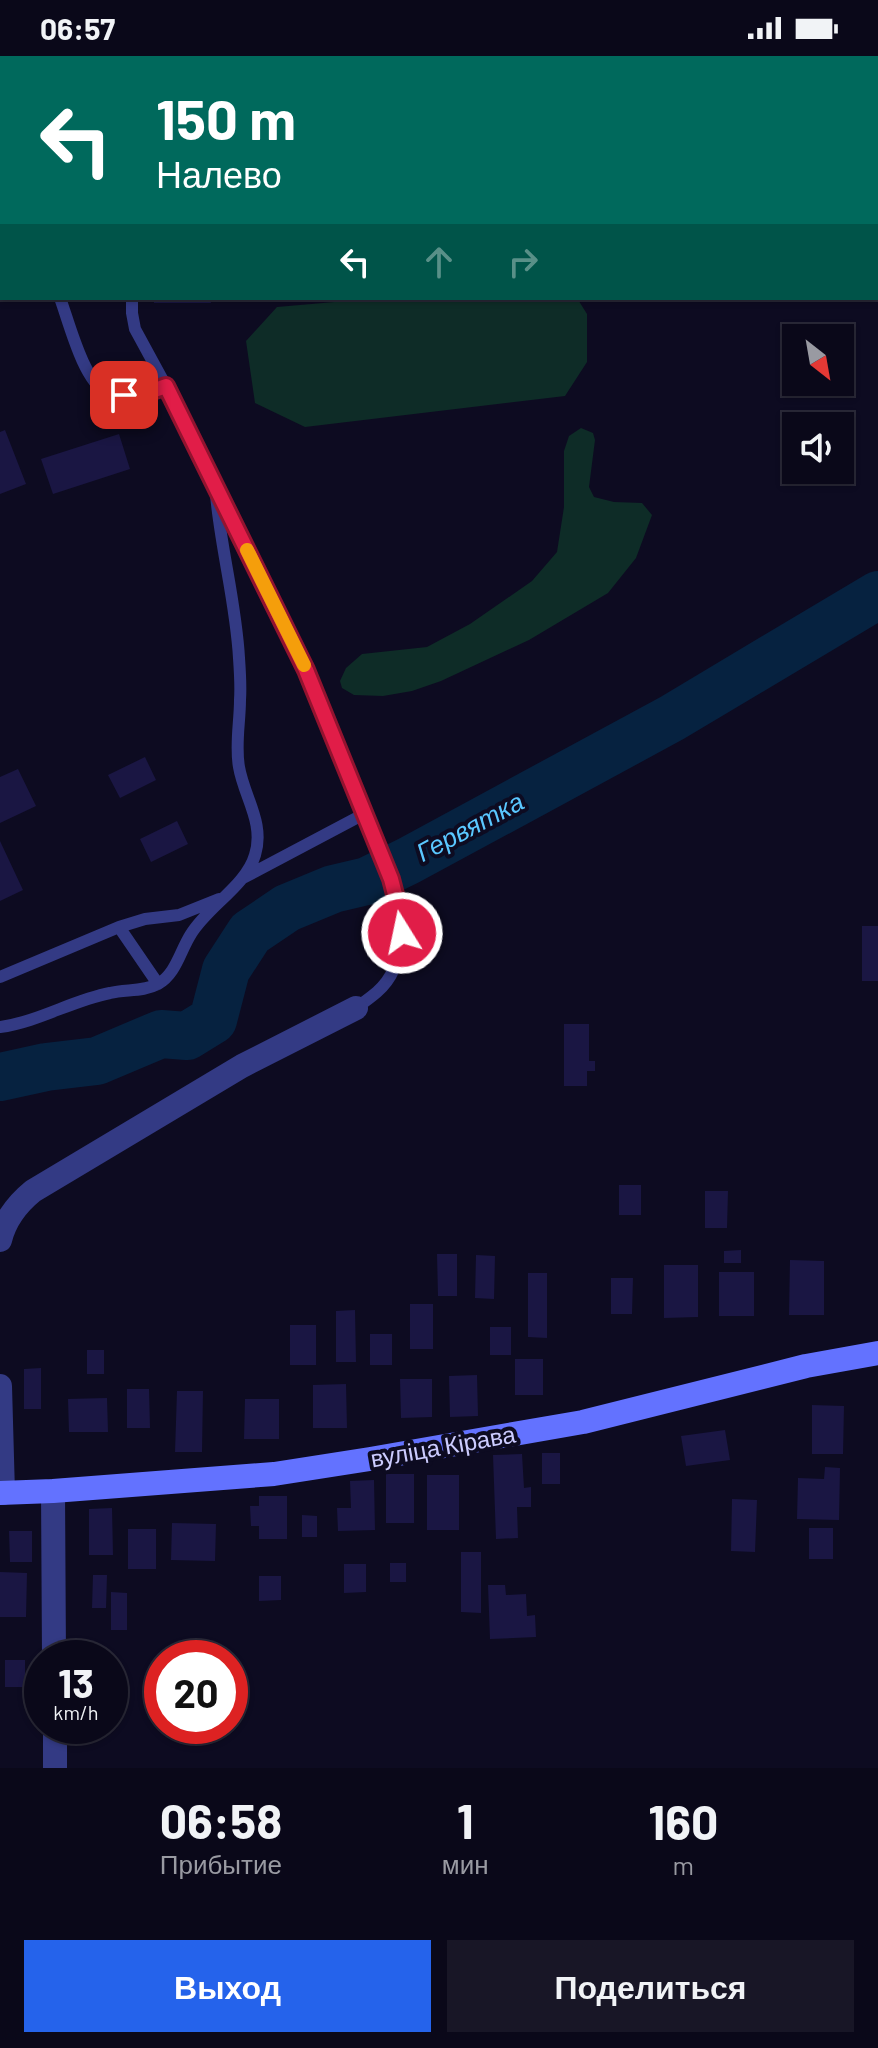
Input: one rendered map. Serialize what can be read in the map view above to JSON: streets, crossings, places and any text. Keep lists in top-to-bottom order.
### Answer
{
  "streets": {
    "street": ["вуліца Кірава"]
  },
  "water": ["Гервятка"],
  "north": "bottom right",
  "page": {
    "status": "06:57",
    "turn": ["150 m", "Налево"],
    "speed": "13 km/h",
    "limit": "20",
    "eta": [
      "06:58",
      "Прибытие",
      "1",
      "мин",
      "160",
      "m"
    ],
    "buttons": ["Выход", "Поделиться"]
  }
}
